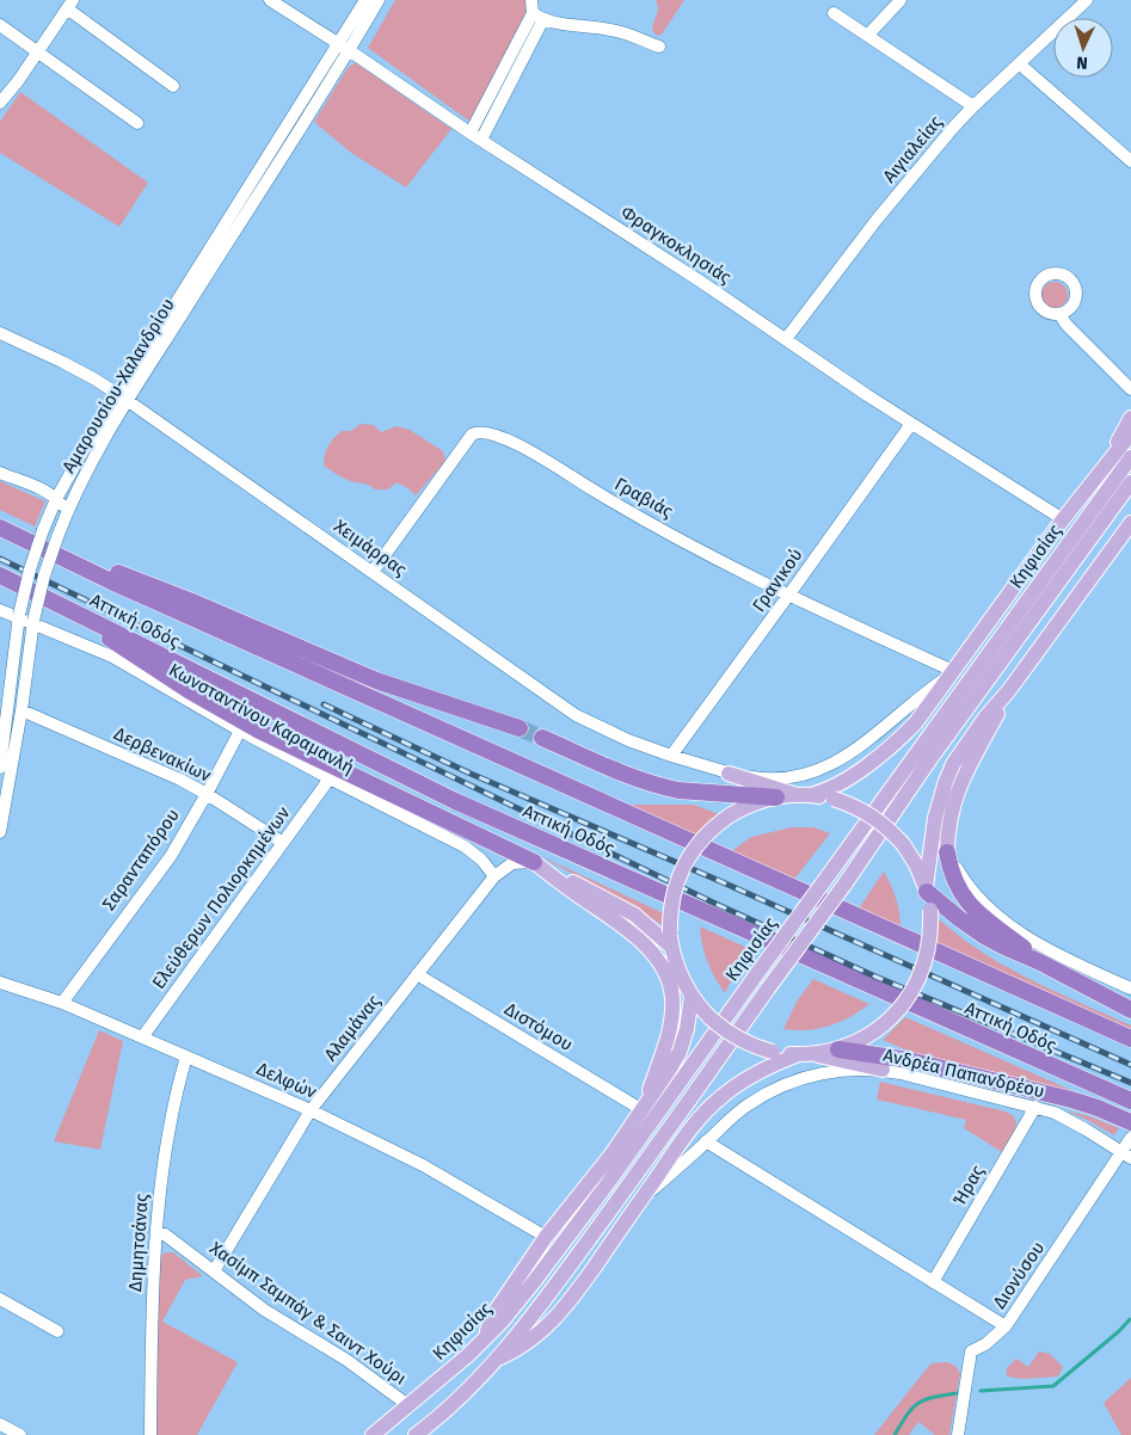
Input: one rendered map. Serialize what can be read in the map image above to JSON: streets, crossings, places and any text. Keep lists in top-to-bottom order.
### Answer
{
  "streets": {
    "highway": ["Αττική Οδός"],
    "main road": ["Κηφισίας"],
    "street": [
      "Αιγιαλείας",
      "Φραγκοκλησιάς",
      "Αμαρουσίου-Χαλανδρίου",
      "Γραβιάς",
      "Χειμάρρας",
      "Γρανικού",
      "Κωνσταντίνου Καραμανλή",
      "Δερβενακίων",
      "Σαρανταπόρου",
      "Ελεύθερων Πολιορκημένων",
      "Διστόμου",
      "Αλαμάνας",
      "Ανδρέα Παπανδρέου",
      "Δελφών",
      "Ήρας",
      "Δημητσάνας",
      "Διονύσου",
      "Χασίμπ Σαμπάγ & Σαιντ Χούρι"
    ]
  },
  "crossings": [
    ["Αιγιαλείας", "Φραγκοκλησιάς"],
    ["Φραγκοκλησιάς", "Αμαρουσίου-Χαλανδρίου"],
    ["Φραγκοκλησιάς", "Κηφισίας"],
    ["Φραγκοκλησιάς", "Γρανικού"],
    ["Αμαρουσίου-Χαλανδρίου", "Χειμάρρας"],
    ["Αμαρουσίου-Χαλανδρίου", "Κωνσταντίνου Καραμανλή"],
    ["Αμαρουσίου-Χαλανδρίου", "Δερβενακίων"],
    ["Γραβιάς", "Χειμάρρας"],
    ["Γραβιάς", "Κηφισίας"],
    ["Γραβιάς", "Γρανικού"],
    ["Χειμάρρας", "Κηφισίας"],
    ["Χειμάρρας", "Γρανικού"],
    ["Κηφισίας", "Χασίμπ Σαμπάγ & Σαιντ Χούρι"],
    ["Κωνσταντίνου Καραμανλή", "Σαρανταπόρου"],
    ["Κωνσταντίνου Καραμανλή", "Ελεύθερων Πολιορκημένων"],
    ["Κωνσταντίνου Καραμανλή", "Αλαμάνας"],
    ["Δερβενακίων", "Σαρανταπόρου"],
    ["Δερβενακίων", "Ελεύθερων Πολιορκημένων"],
    ["Σαρανταπόρου", "Δελφών"],
    ["Ελεύθερων Πολιορκημένων", "Δελφών"],
    ["Διστόμου", "Αλαμάνας"],
    ["Αλαμάνας", "Δελφών"],
    ["Αλαμάνας", "Χασίμπ Σαμπάγ & Σαιντ Χούρι"],
    ["Ανδρέα Παπανδρέου", "Ήρας"],
    ["Ανδρέα Παπανδρέου", "Διονύσου"],
    ["Δελφών", "Δημητσάνας"],
    ["Δημητσάνας", "Χασίμπ Σαμπάγ & Σαιντ Χούρι"]
  ],
  "north": "bottom"
}
